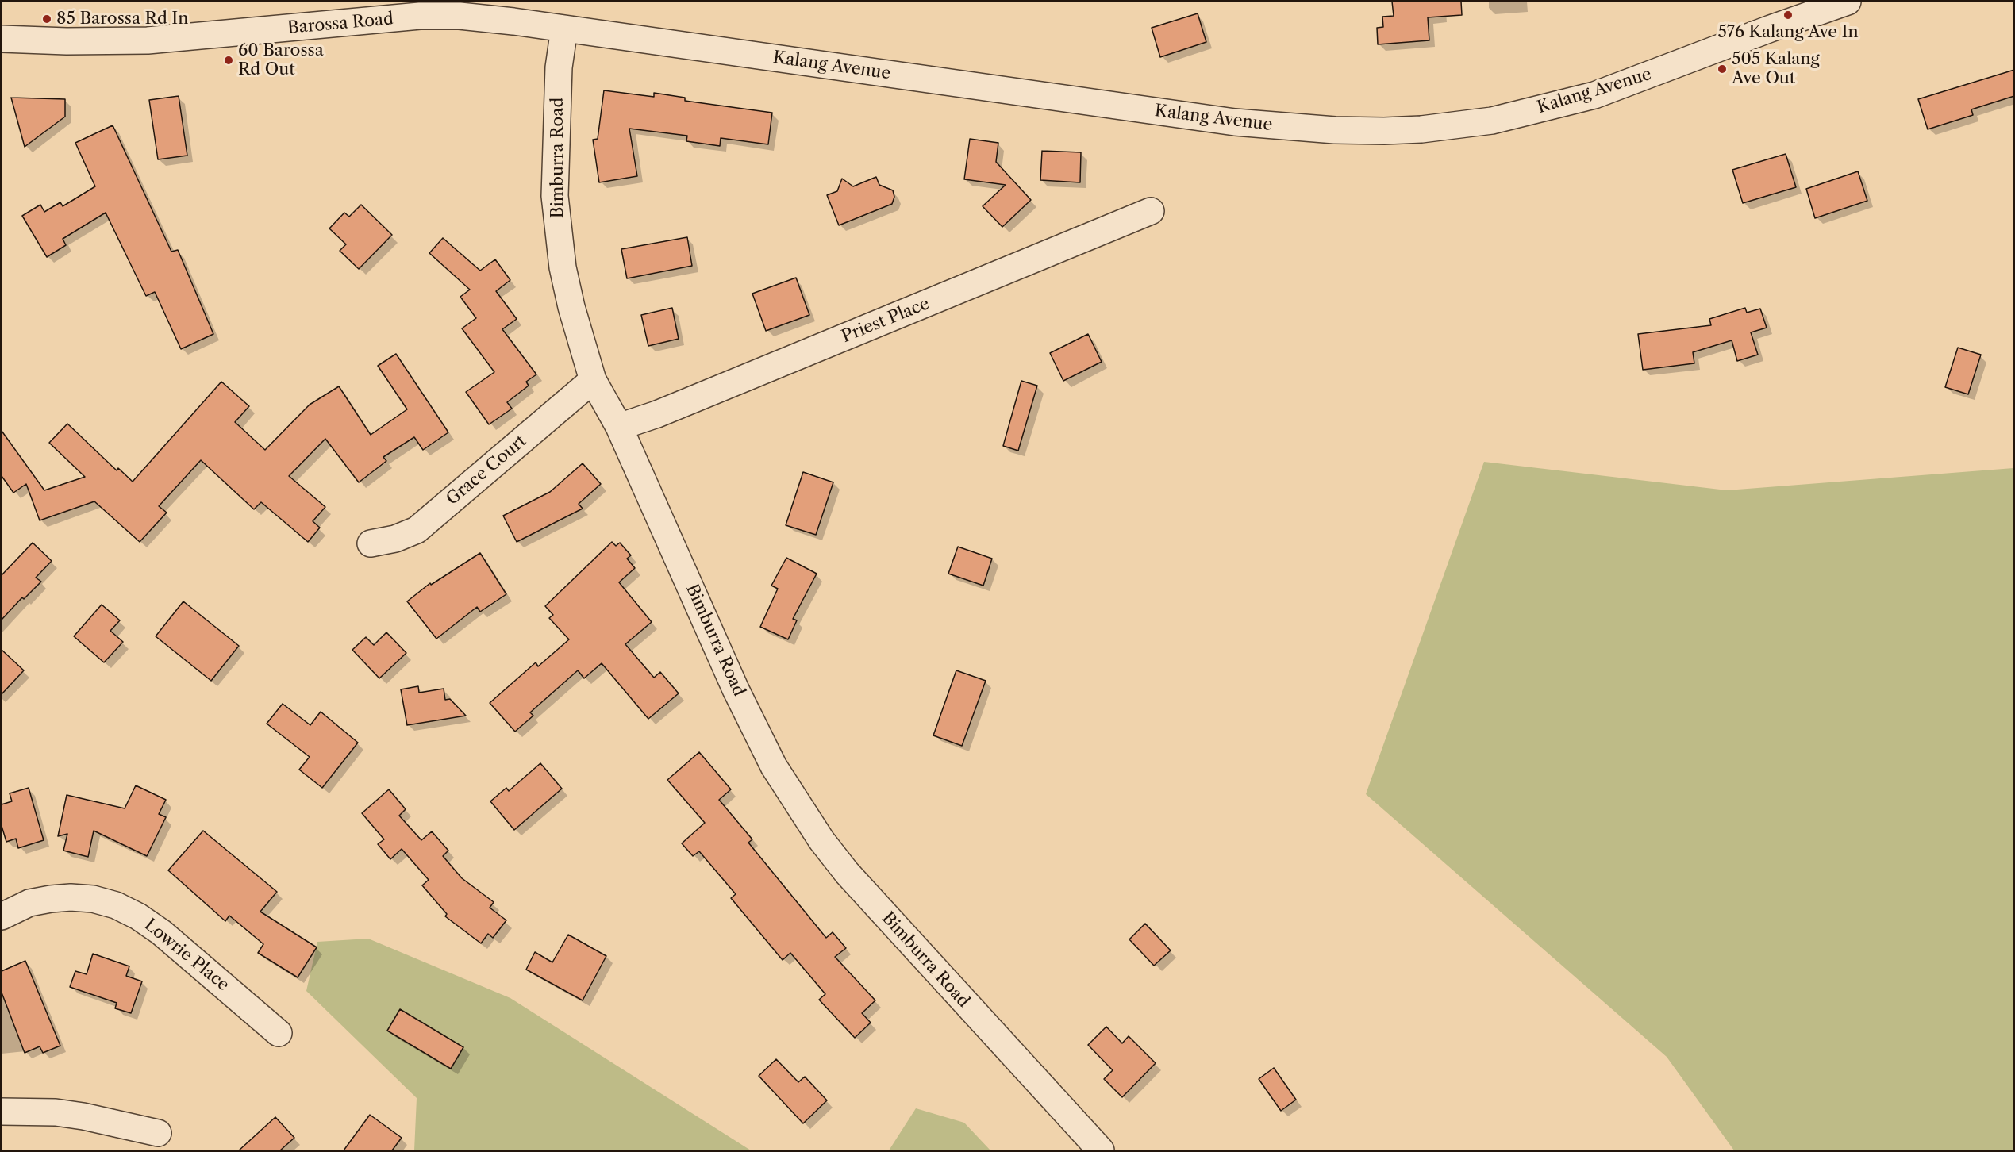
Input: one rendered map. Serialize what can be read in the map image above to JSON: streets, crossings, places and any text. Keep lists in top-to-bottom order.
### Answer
{
  "streets": {
    "street": [
      "Barossa Road",
      "Kalang Avenue",
      "Bimburra Road",
      "Priest Place",
      "Grace Court",
      "Lowrie Place"
    ]
  },
  "crossings": [
    ["Barossa Road", "Kalang Avenue"],
    ["Barossa Road", "Bimburra Road"],
    ["Kalang Avenue", "Bimburra Road"],
    ["Bimburra Road", "Priest Place"],
    ["Bimburra Road", "Grace Court"]
  ],
  "places": [
    "576 Kalang Ave In",
    "85 Barossa Rd In",
    "60 Barossa Rd Out",
    "505 Kalang Ave Out"
  ]
}
